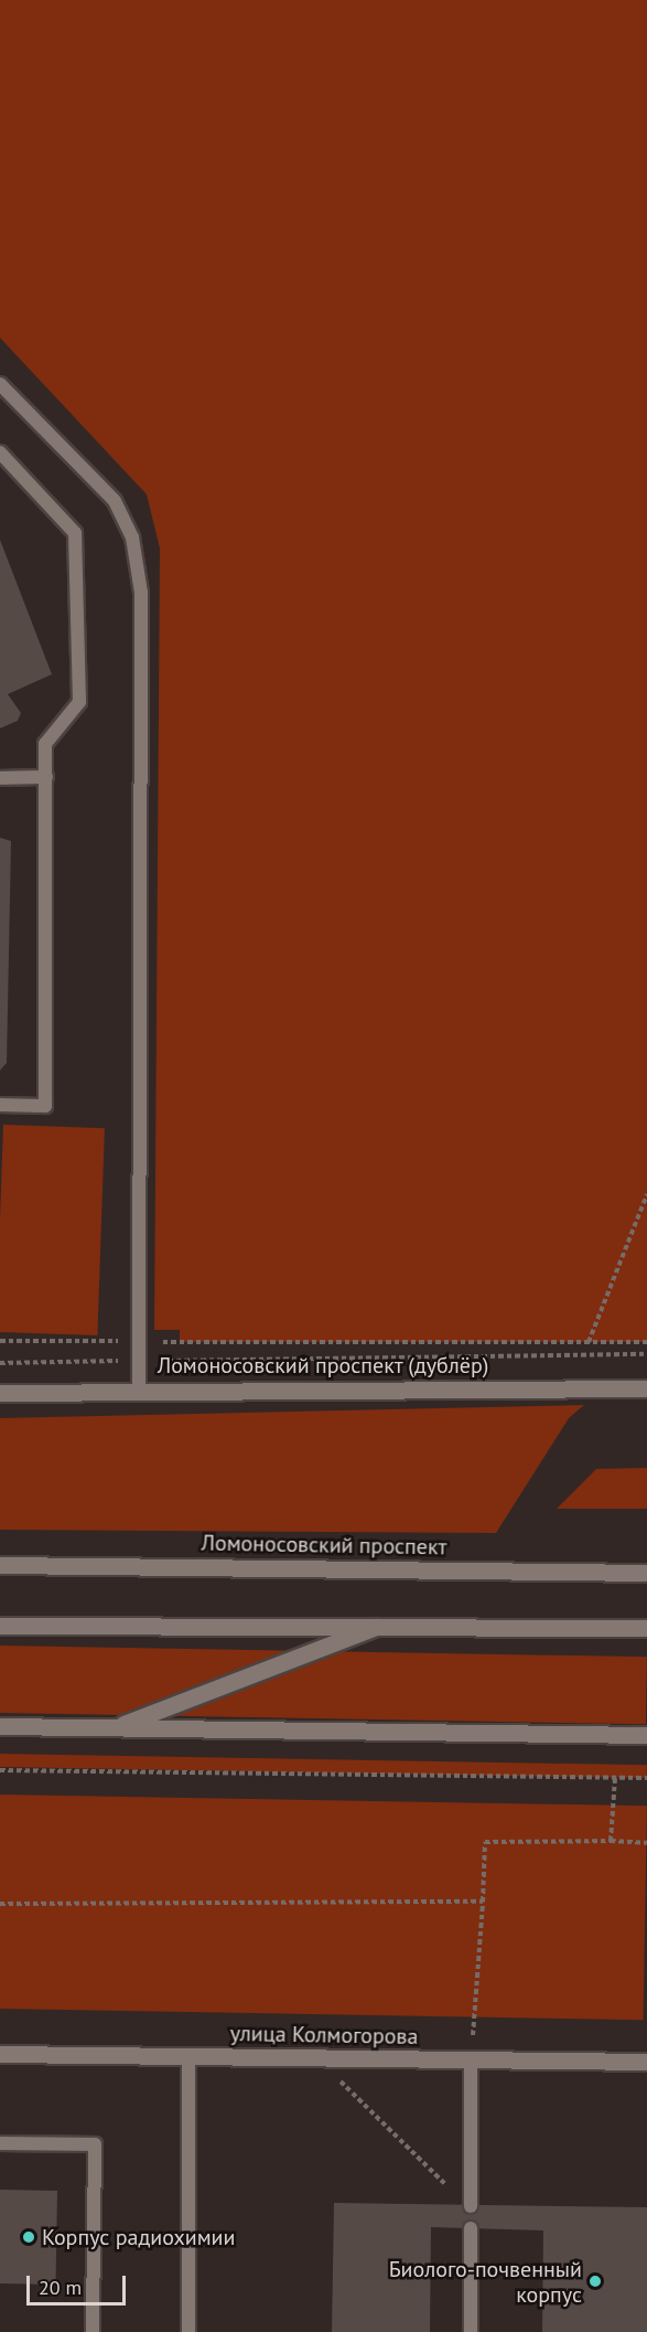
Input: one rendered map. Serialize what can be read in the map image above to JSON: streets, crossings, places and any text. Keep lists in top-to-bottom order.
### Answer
{
  "streets": {
    "street": ["Ломоносовский проспект (дублёр)", "Ломоносовский проспект", "улица Колмогорова"]
  },
  "places": ["Корпус радиохимии", "Биолого-почвенный корпус"],
  "scale_bar": "20 m"
}
